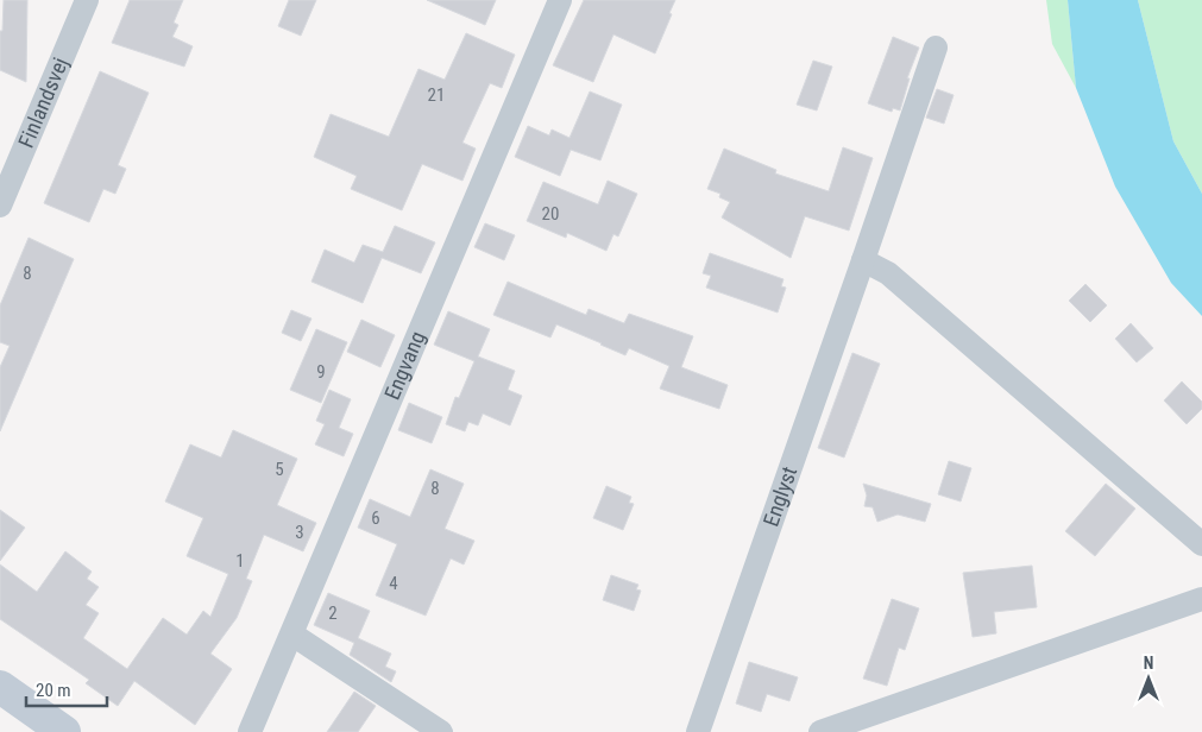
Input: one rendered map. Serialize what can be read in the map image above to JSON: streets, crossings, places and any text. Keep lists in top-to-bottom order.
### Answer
{
  "streets": {
    "street": ["Finlandsvej", "Engvang", "Englyst"]
  },
  "house_numbers": [
    "21",
    "20",
    "8",
    "9",
    "5",
    "8",
    "6",
    "3",
    "1",
    "4",
    "2"
  ],
  "scale_bar": "20 m",
  "north": "top"
}
